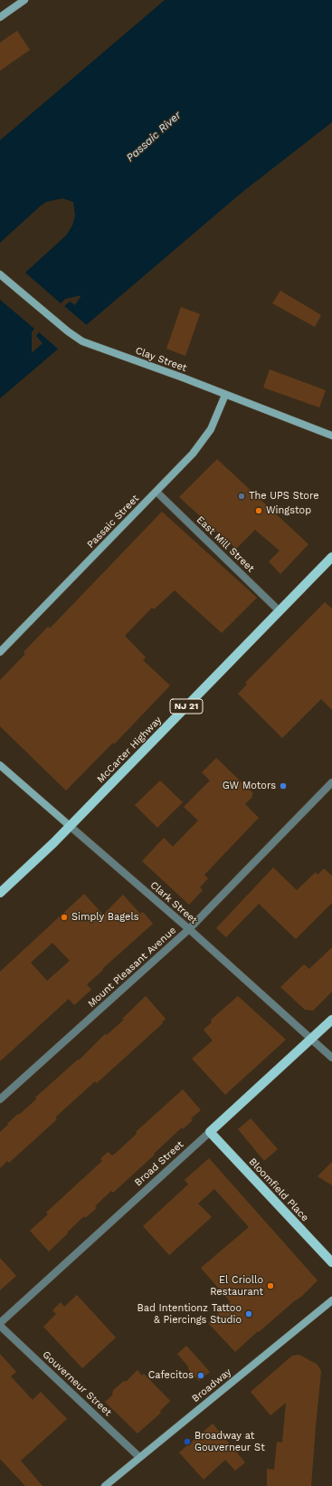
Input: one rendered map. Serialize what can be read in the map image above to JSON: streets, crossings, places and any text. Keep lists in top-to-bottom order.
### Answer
{
  "streets": {
    "main road": [
      "Clay Street",
      "Passaic Street",
      "NJ 21",
      "McCarter Highway",
      "Clark Street",
      "Broad Street",
      "Bloomfield Place",
      "Broadway"
    ],
    "street": ["East Mill Street", "Mount Pleasant Avenue", "Gouverneur Street"]
  },
  "crossings": [
    ["Clay Street", "Passaic Street"],
    ["Passaic Street", "East Mill Street"],
    ["East Mill Street", "McCarter Highway"],
    ["McCarter Highway", "Clark Street"],
    ["Clark Street", "Mount Pleasant Avenue"],
    ["Clark Street", "Broad Street"],
    ["Broad Street", "Bloomfield Place"],
    ["Broad Street", "Gouverneur Street"],
    ["Gouverneur Street", "Broadway"]
  ],
  "water": ["Passaic River"],
  "places": [
    "The UPS Store",
    "Wingstop",
    "GW Motors",
    "Simply Bagels",
    "El Criollo Restaurant",
    "Bad Intentionz Tattoo & Piercings Studio",
    "Cafecitos",
    "Broadway at Gouverneur St"
  ]
}
